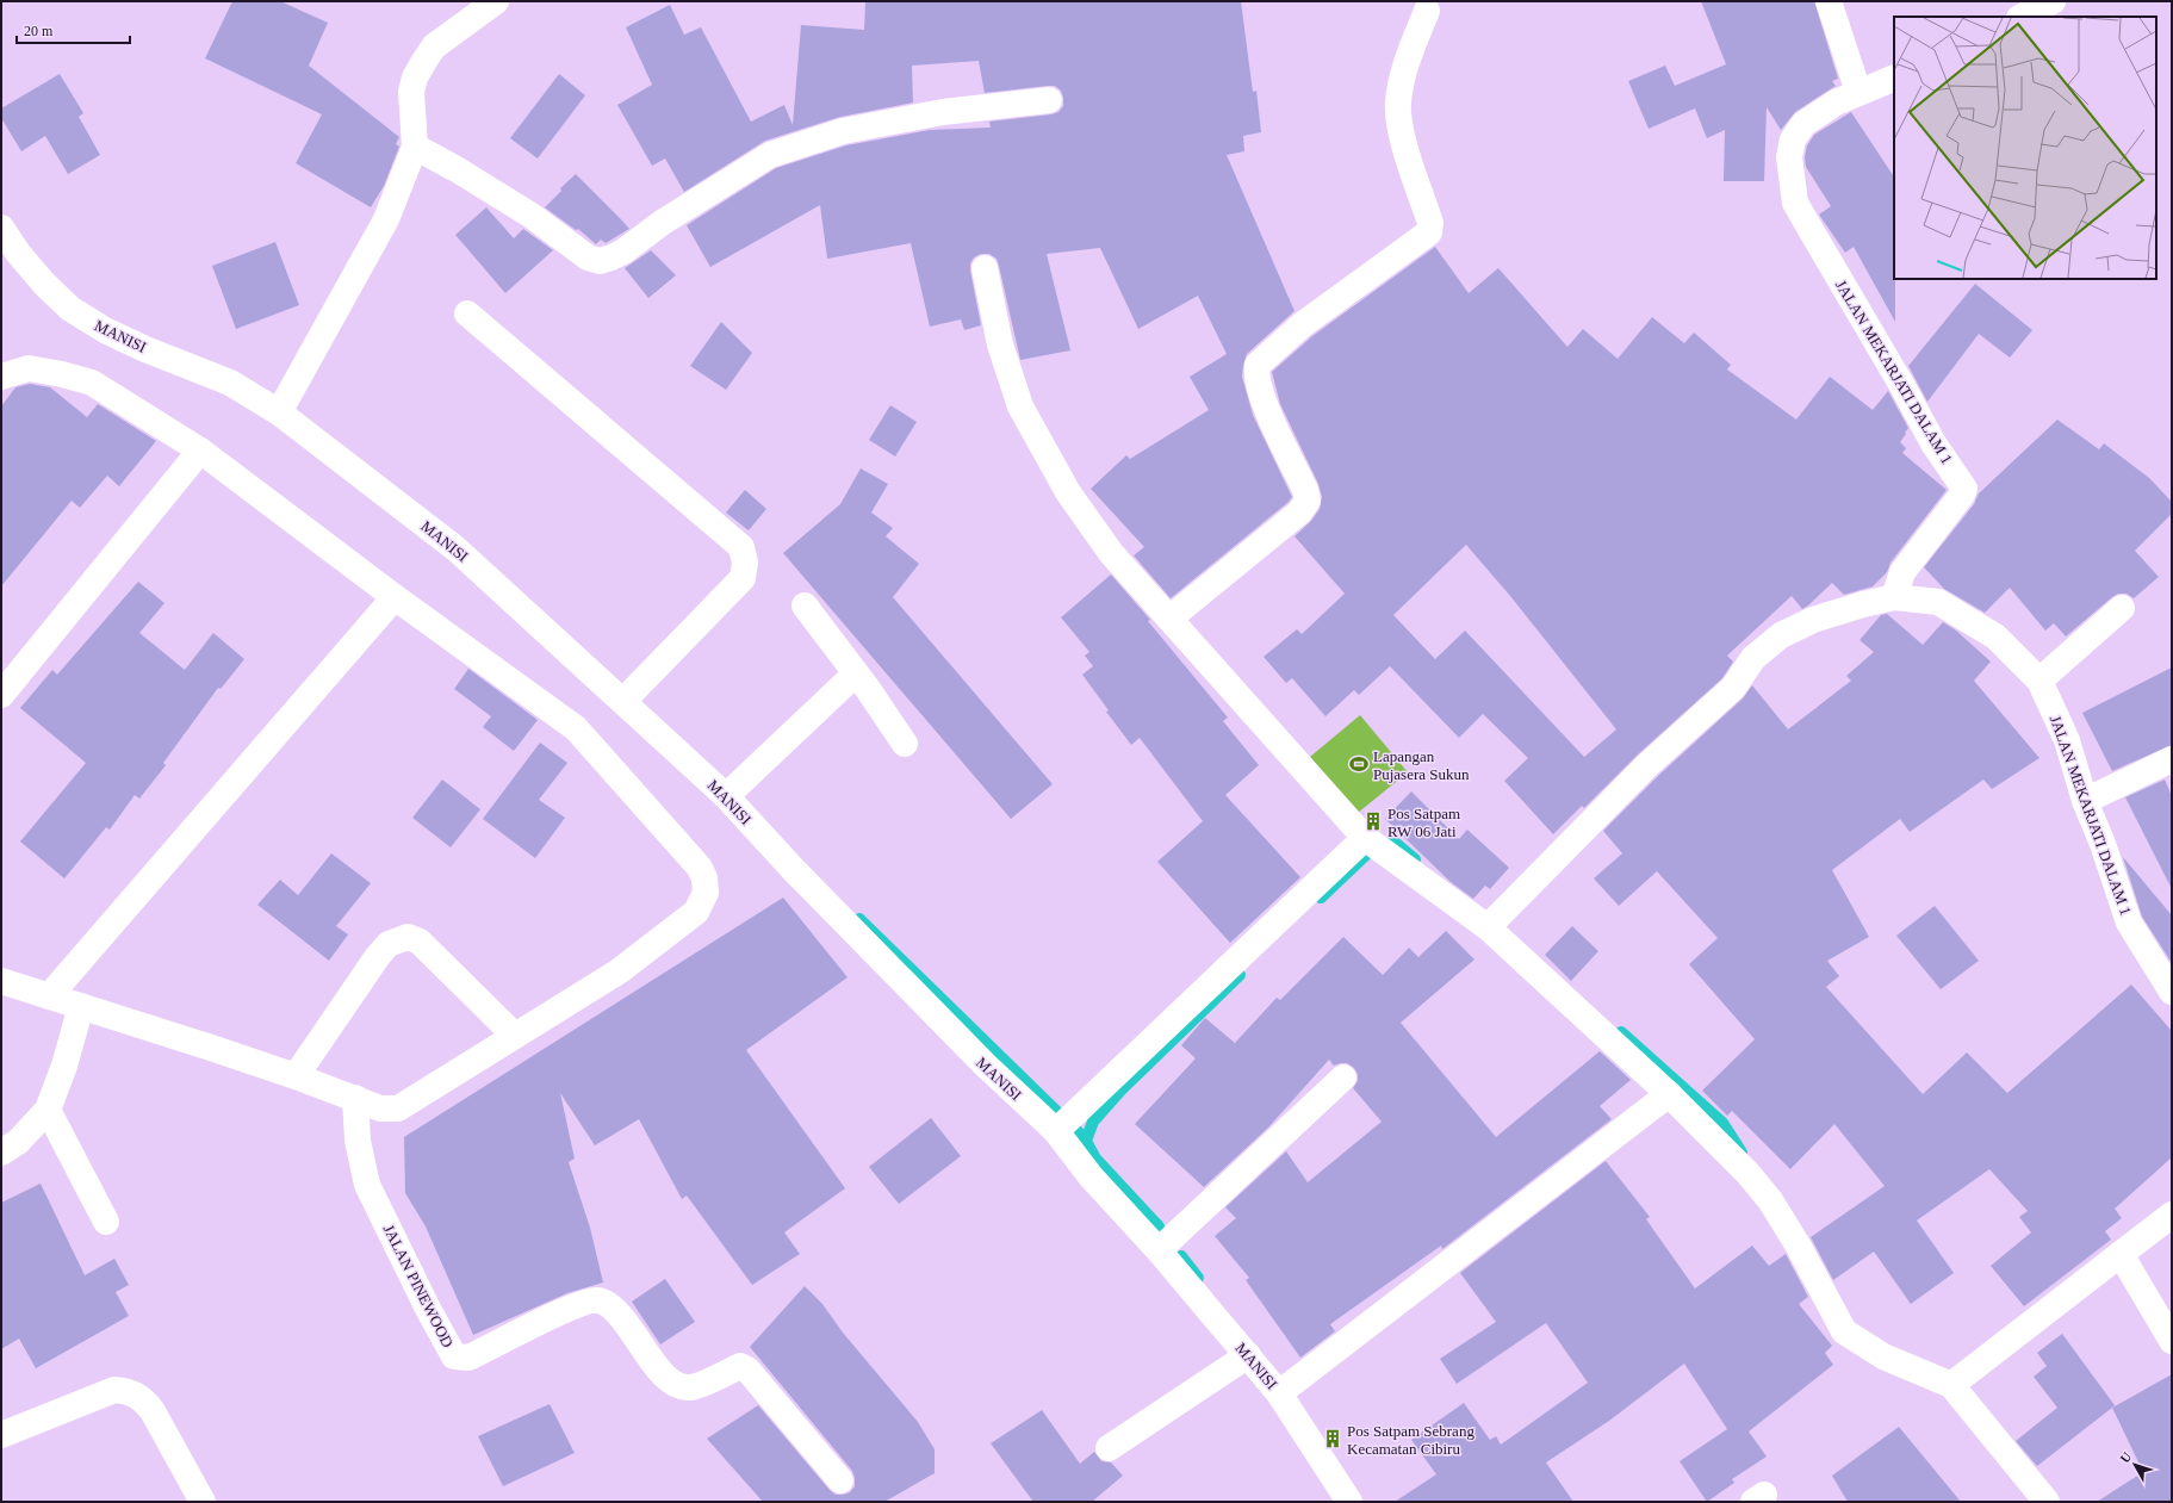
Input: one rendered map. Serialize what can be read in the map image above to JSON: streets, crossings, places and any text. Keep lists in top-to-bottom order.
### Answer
{
  "streets": {
    "street": ["MANISI", "JALAN MEKARJATI DALAM 1", "JALAN PINEWOOD"]
  },
  "places": {
    "sports": ["Lapangan Pujasera Sukun"],
    "building": ["Pos Satpam RW 06 Jati", "Pos Satpam Sebrang Kecamatan Cibiru"]
  },
  "scale_bar": "20 m",
  "north": "top left"
}
